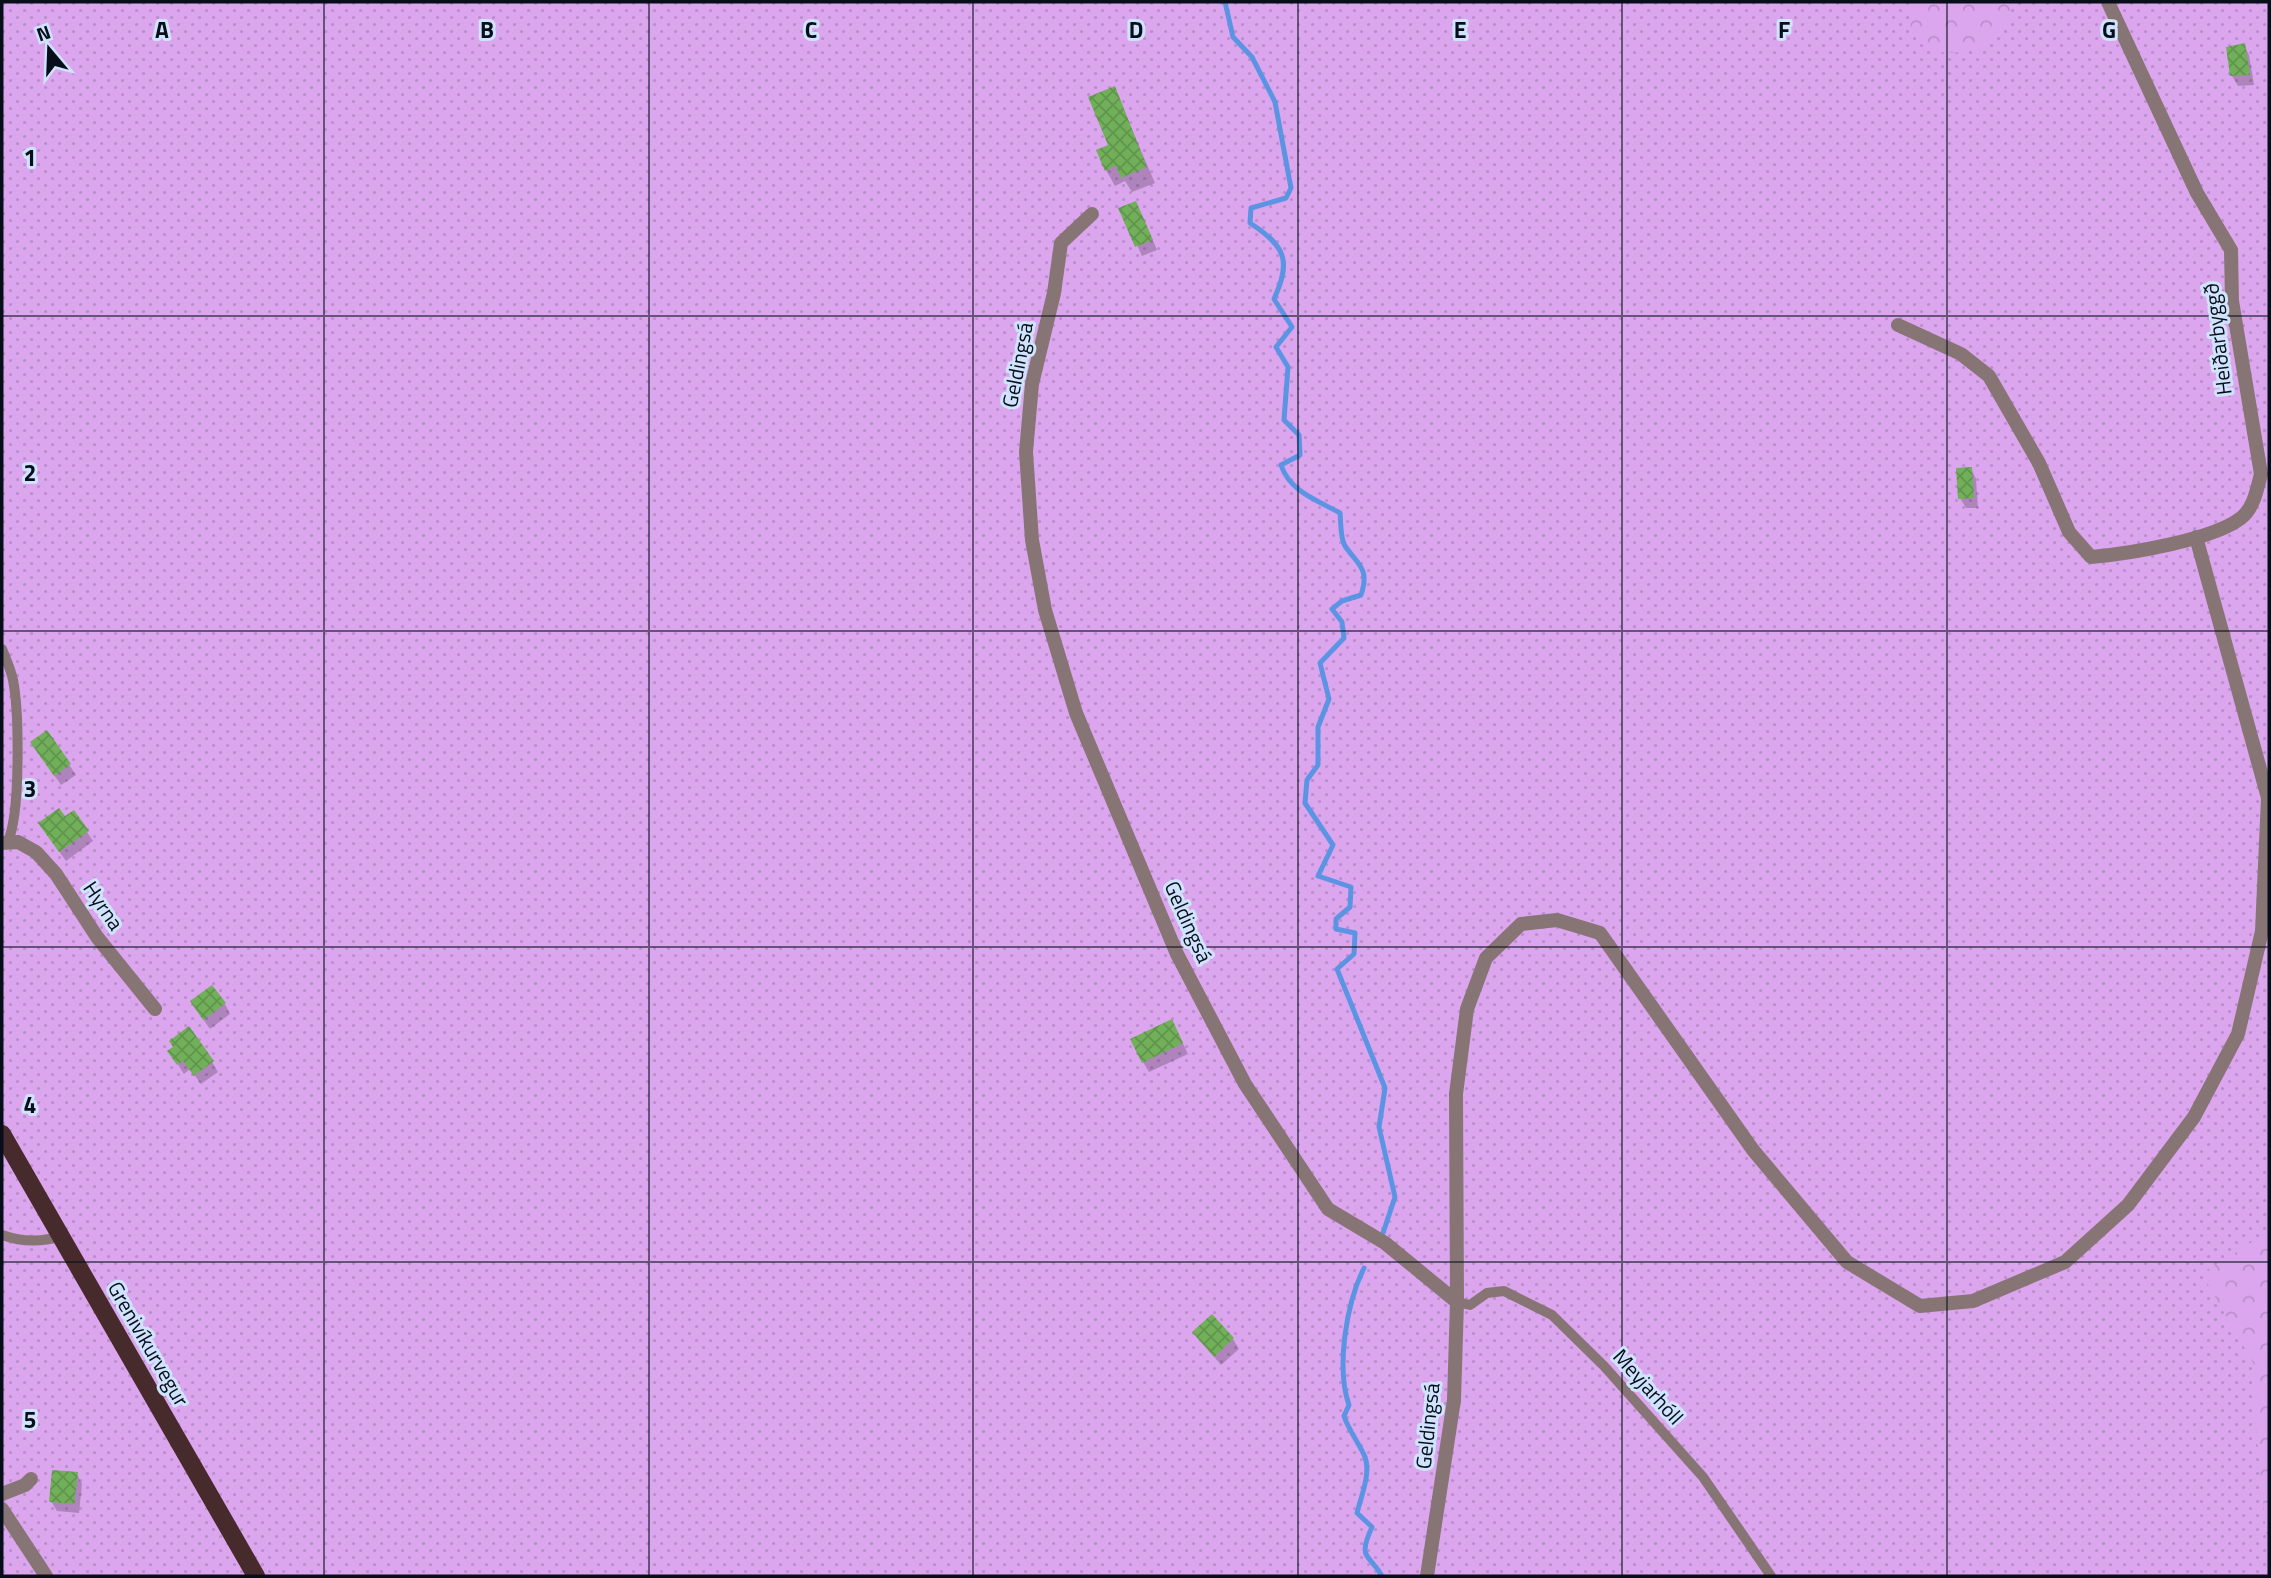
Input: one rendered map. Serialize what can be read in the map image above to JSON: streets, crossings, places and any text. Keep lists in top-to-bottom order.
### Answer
{
  "streets": {
    "main road": ["Grenivíkurvegur"],
    "street": ["Heiðarbyggð", "Geldingsá", "Hyrna"],
    "lane": ["Meyjarhóll"]
  },
  "crossings": [
    ["Geldingsá", "Meyjarhóll"]
  ],
  "north": "top",
  "grid": {
    "columns": [
      "A",
      "B",
      "C",
      "D",
      "E",
      "F",
      "G"
    ],
    "rows": [
      "1",
      "2",
      "3",
      "4",
      "5"
    ]
  }
}
